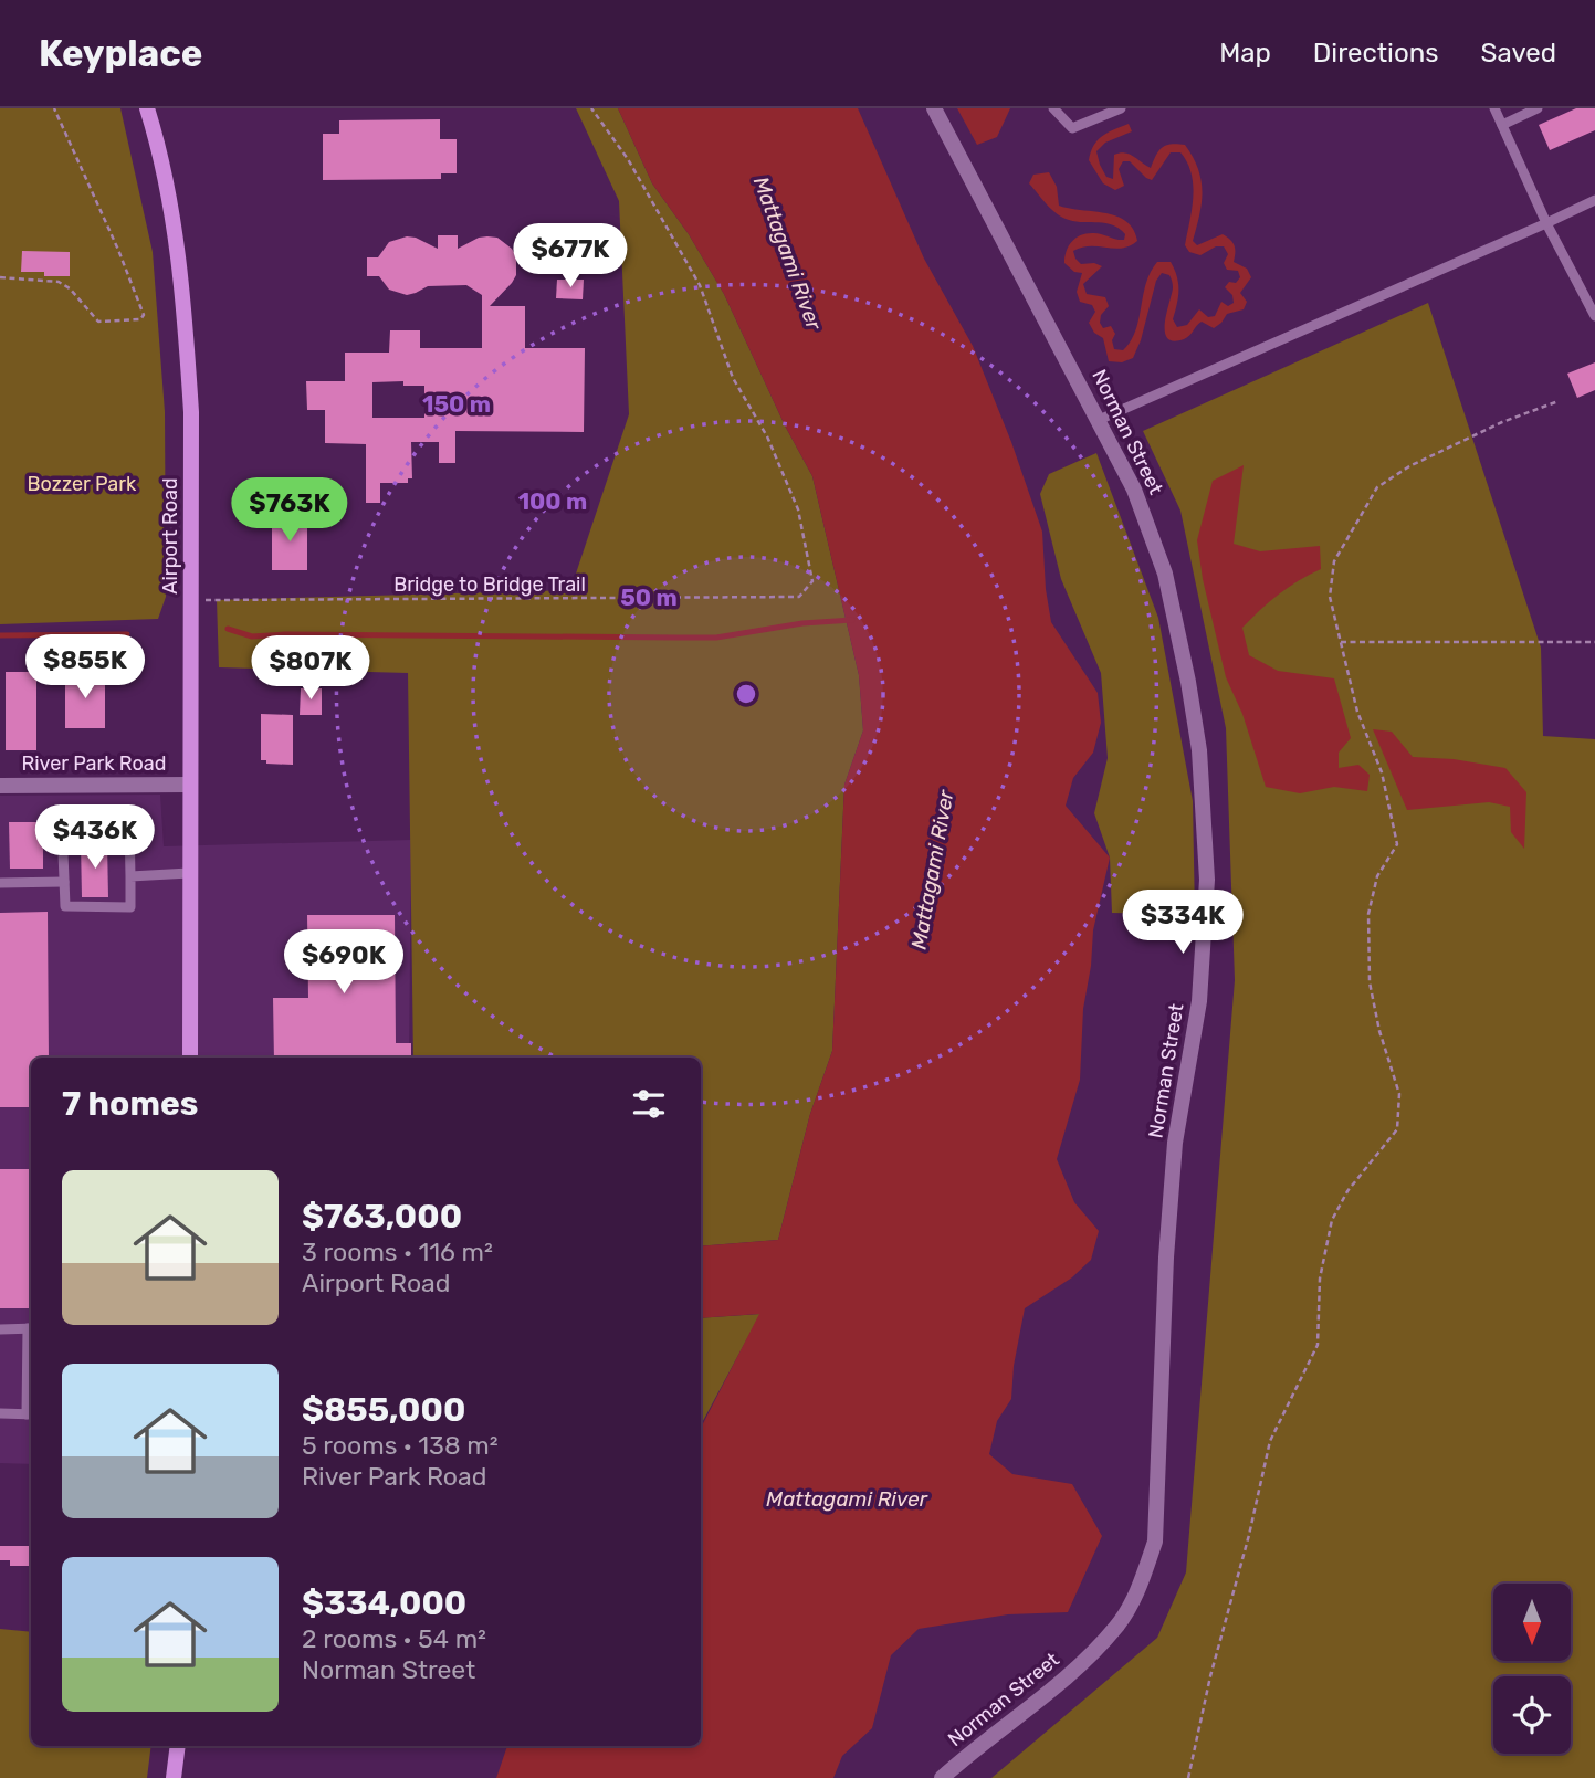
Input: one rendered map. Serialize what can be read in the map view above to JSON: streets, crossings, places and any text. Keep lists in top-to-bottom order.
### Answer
{
  "streets": {
    "main road": ["Airport Road"],
    "street": ["Norman Street", "River Park Road"],
    "path": ["Bridge to Bridge Trail"]
  },
  "crossings": [
    ["Airport Road", "Bridge to Bridge Trail"],
    ["Airport Road", "River Park Road"]
  ],
  "water": ["Mattagami River"],
  "parks": ["Bozzer Park"],
  "north": "bottom",
  "page": {
    "header": "Keyplace",
    "nav": ["Map", "Directions", "Saved"],
    "price": [
      "$677K",
      "$763K",
      "$855K",
      "$807K",
      "$436K",
      "$334K",
      "$690K"
    ],
    "heading": "7 homes",
    "list": [
      {
        "name": "$763,000",
        "note": "3 rooms · 116 m² · Airport Road"
      },
      {
        "name": "$855,000",
        "note": "5 rooms · 138 m² · River Park Road"
      },
      {
        "name": "$334,000",
        "note": "2 rooms · 54 m² · Norman Street"
      }
    ]
  },
  "rings": ["150 m", "100 m", "50 m"]
}
